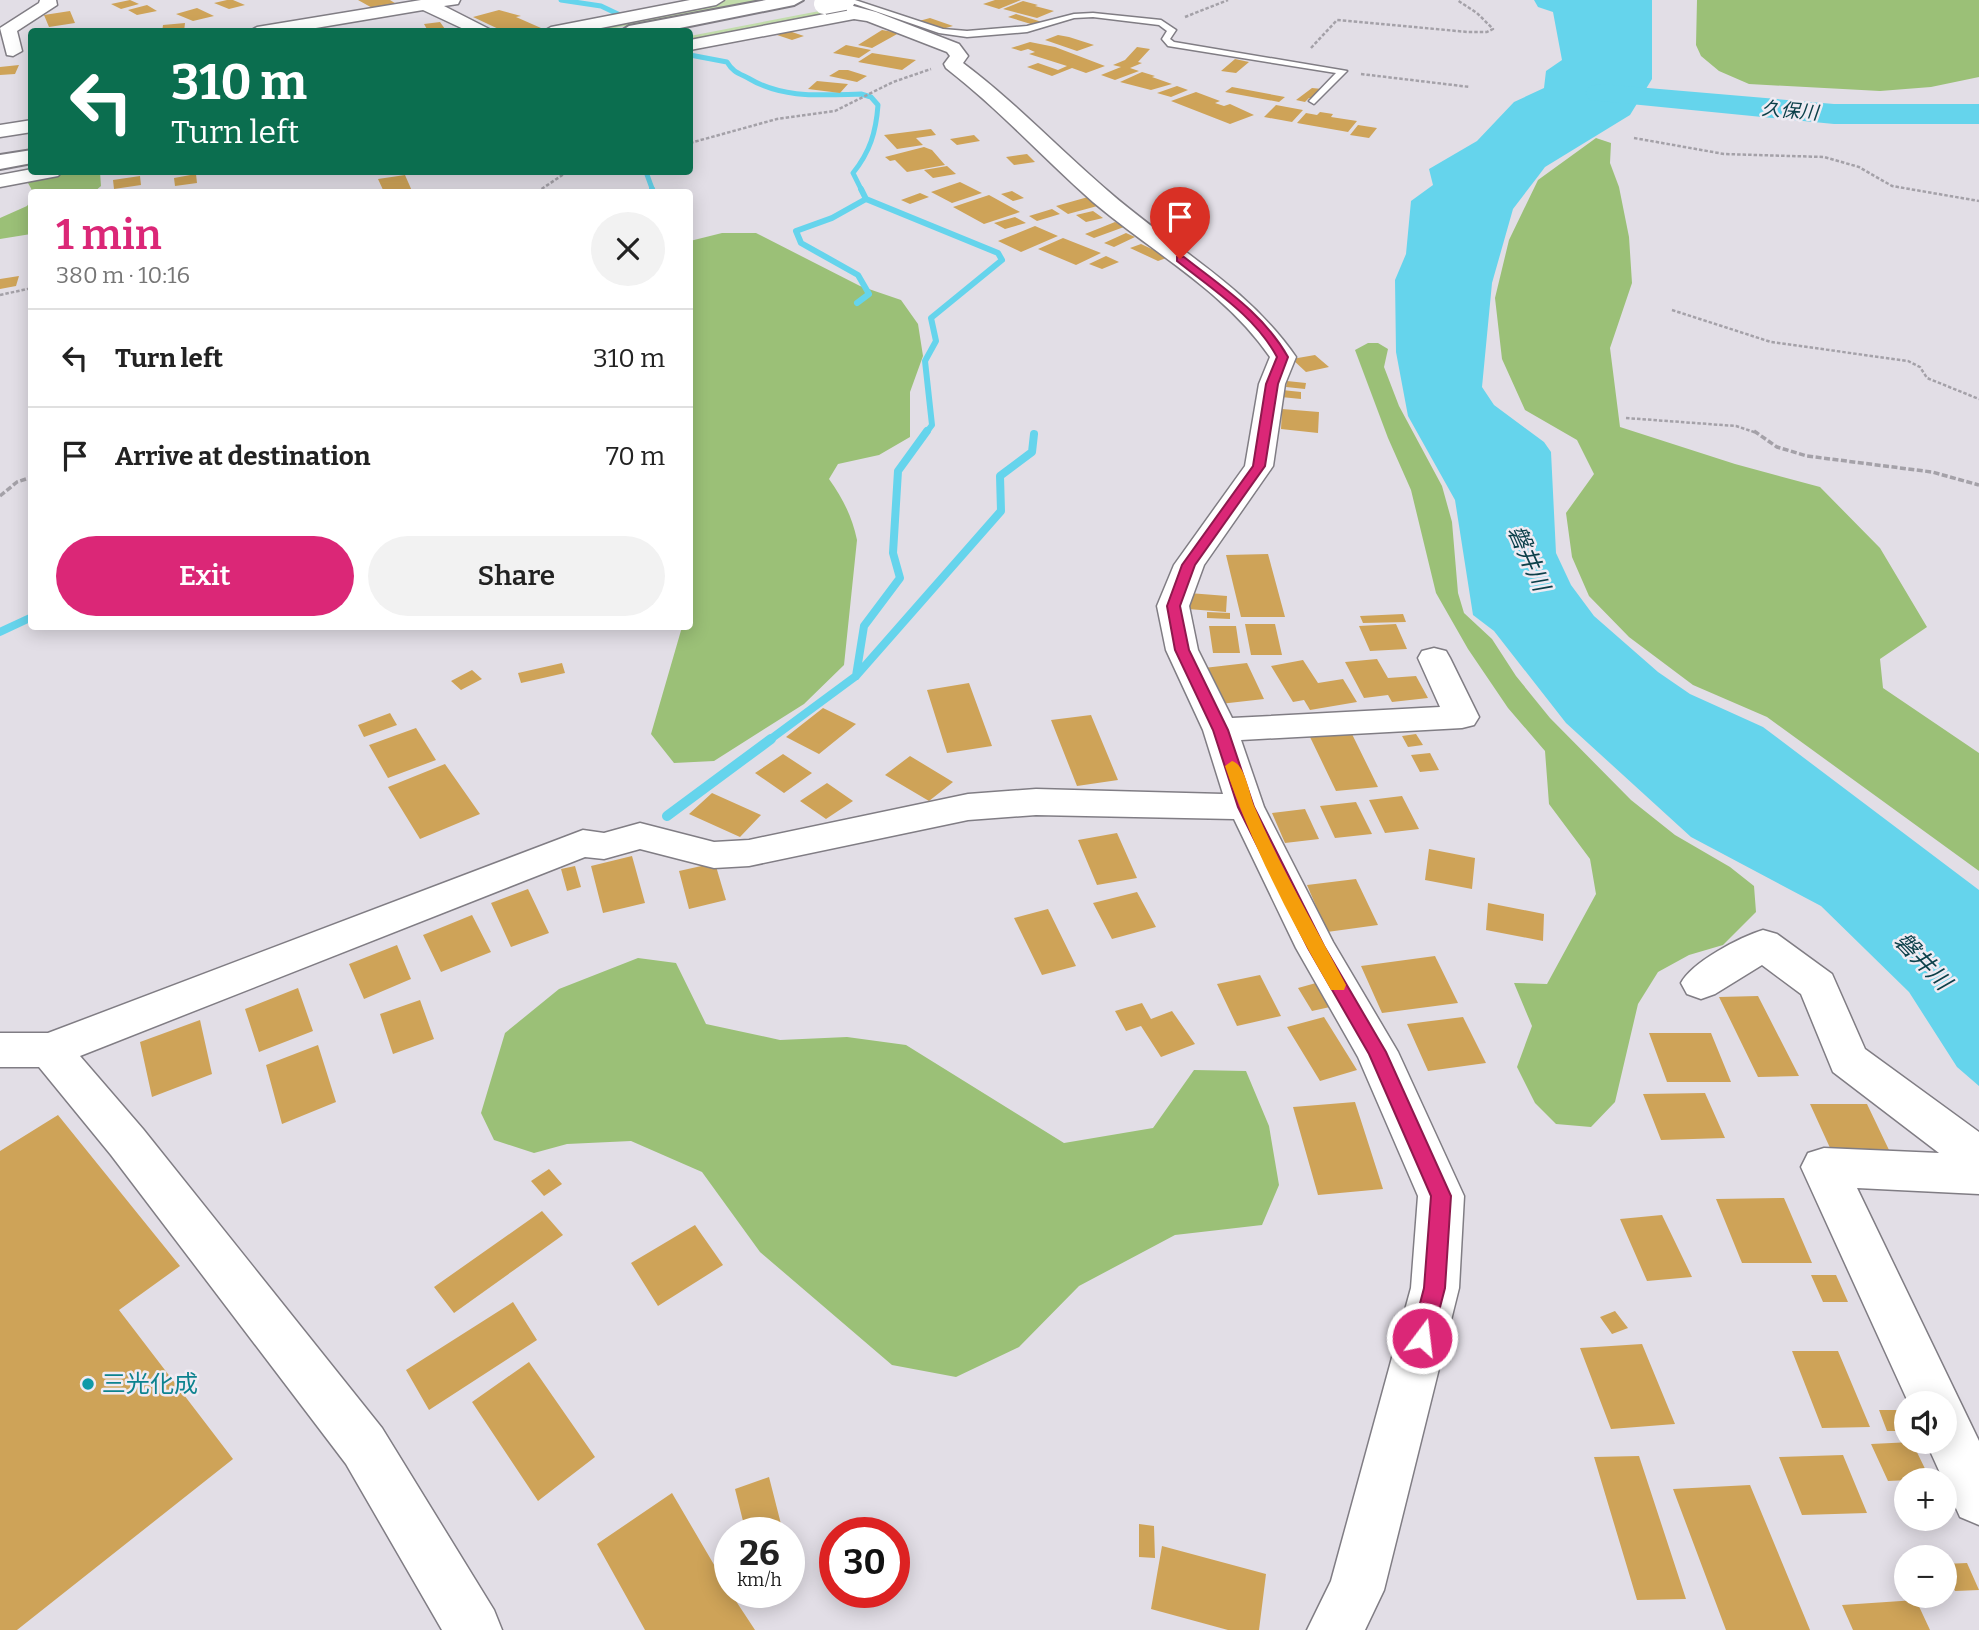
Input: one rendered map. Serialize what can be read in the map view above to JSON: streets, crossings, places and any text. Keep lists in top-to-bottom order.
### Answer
{
  "water": ["久保川", "磐井川"],
  "places": ["三光化成"],
  "page": {
    "turn": ["310 m", "Turn left"],
    "heading": ["1 min", "380 m · 10:16"],
    "list": [
      {
        "name": "Turn left",
        "value": "310 m"
      },
      {
        "name": "Arrive at destination",
        "value": "70 m"
      }
    ],
    "buttons": ["Exit", "Share"],
    "map_buttons": ["+", "−"],
    "speed": "26 km/h",
    "limit": "30"
  }
}
